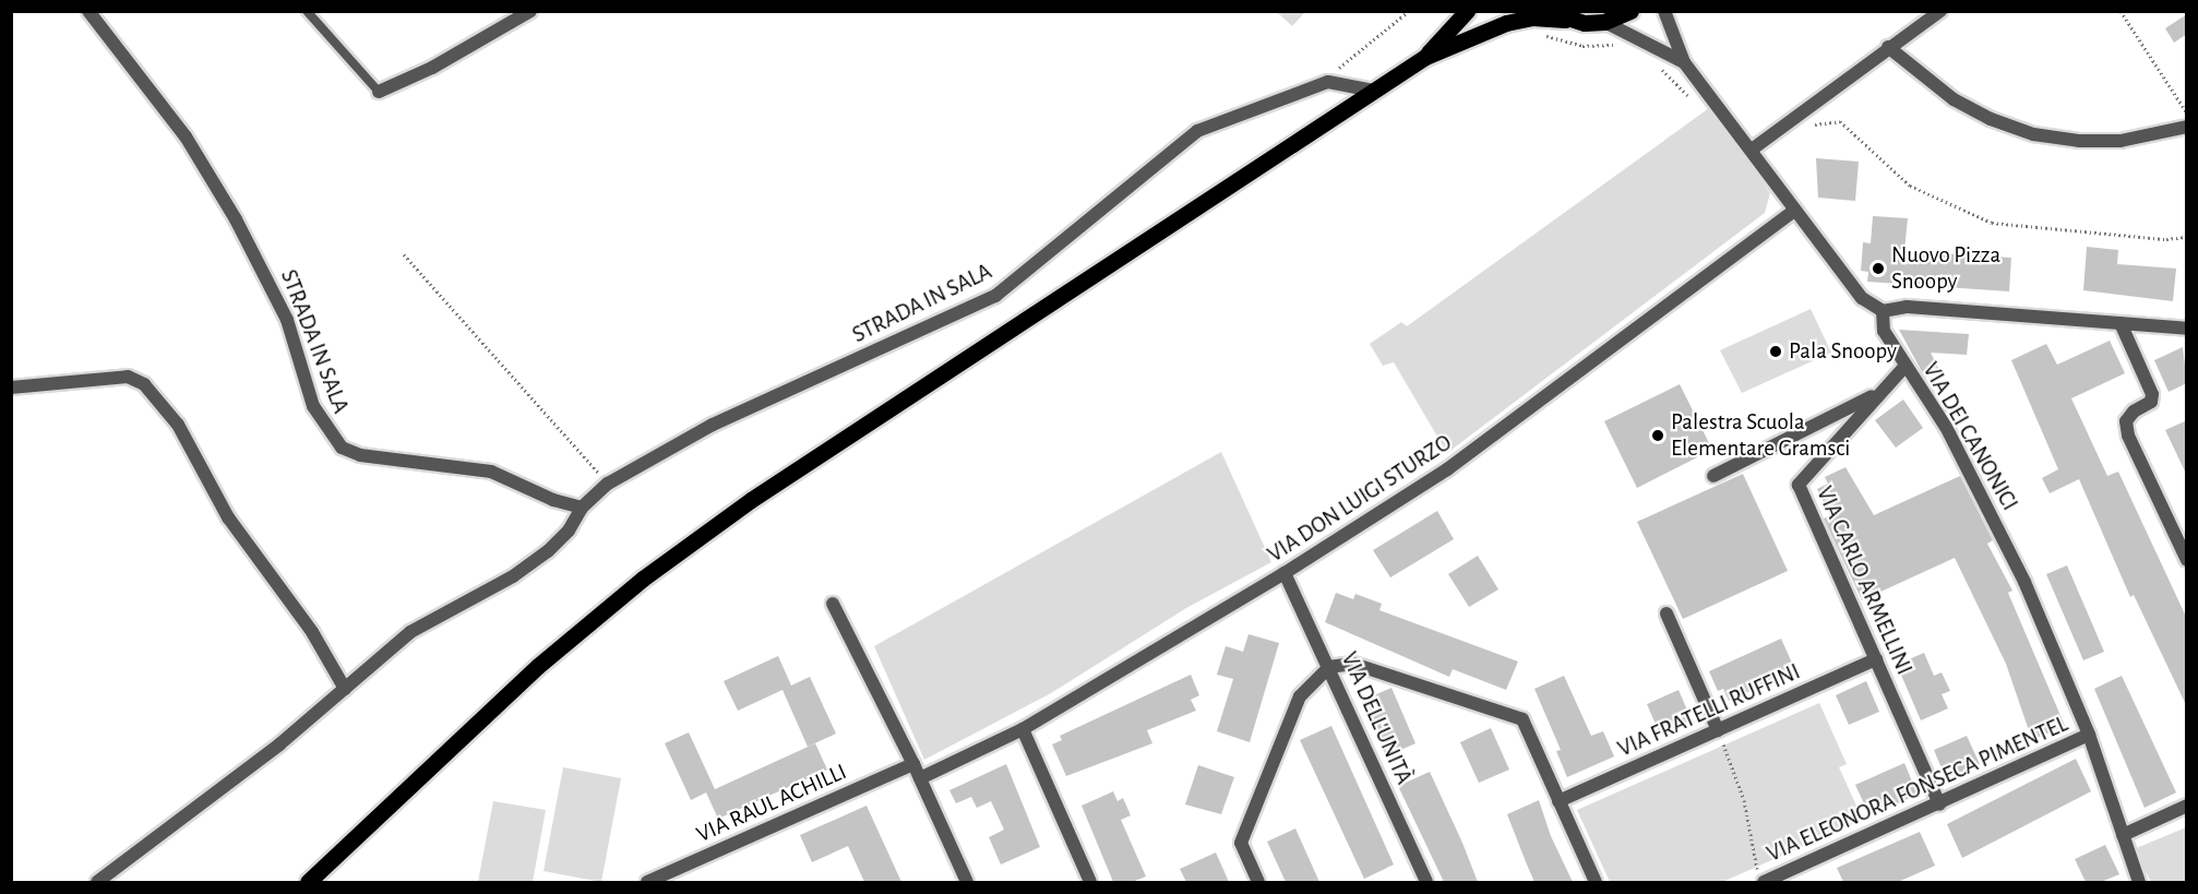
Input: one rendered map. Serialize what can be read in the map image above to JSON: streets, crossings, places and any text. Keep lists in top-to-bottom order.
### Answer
{
  "streets": {
    "street": [
      "STRADA IN SALA",
      "VIA DEI CANONICI",
      "VIA DON LUIGI STURZO",
      "VIA CARLO ARMELLINI",
      "VIA FRATELLI RUFFINI",
      "VIA DELL'UNITÀ",
      "VIA ELEONORA FONSECA PIMENTEL",
      "VIA RAUL ACHILLI"
    ]
  },
  "crossings": [
    ["VIA DEI CANONICI", "VIA CARLO ARMELLINI"],
    ["VIA DEI CANONICI", "VIA ELEONORA FONSECA PIMENTEL"],
    ["VIA DON LUIGI STURZO", "VIA DELL'UNITÀ"],
    ["VIA CARLO ARMELLINI", "VIA FRATELLI RUFFINI"],
    ["VIA CARLO ARMELLINI", "VIA ELEONORA FONSECA PIMENTEL"]
  ],
  "places": ["Nuovo Pizza Snoopy", "Pala Snoopy", "Palestra Scuola Elementare Gramsci"]
}
